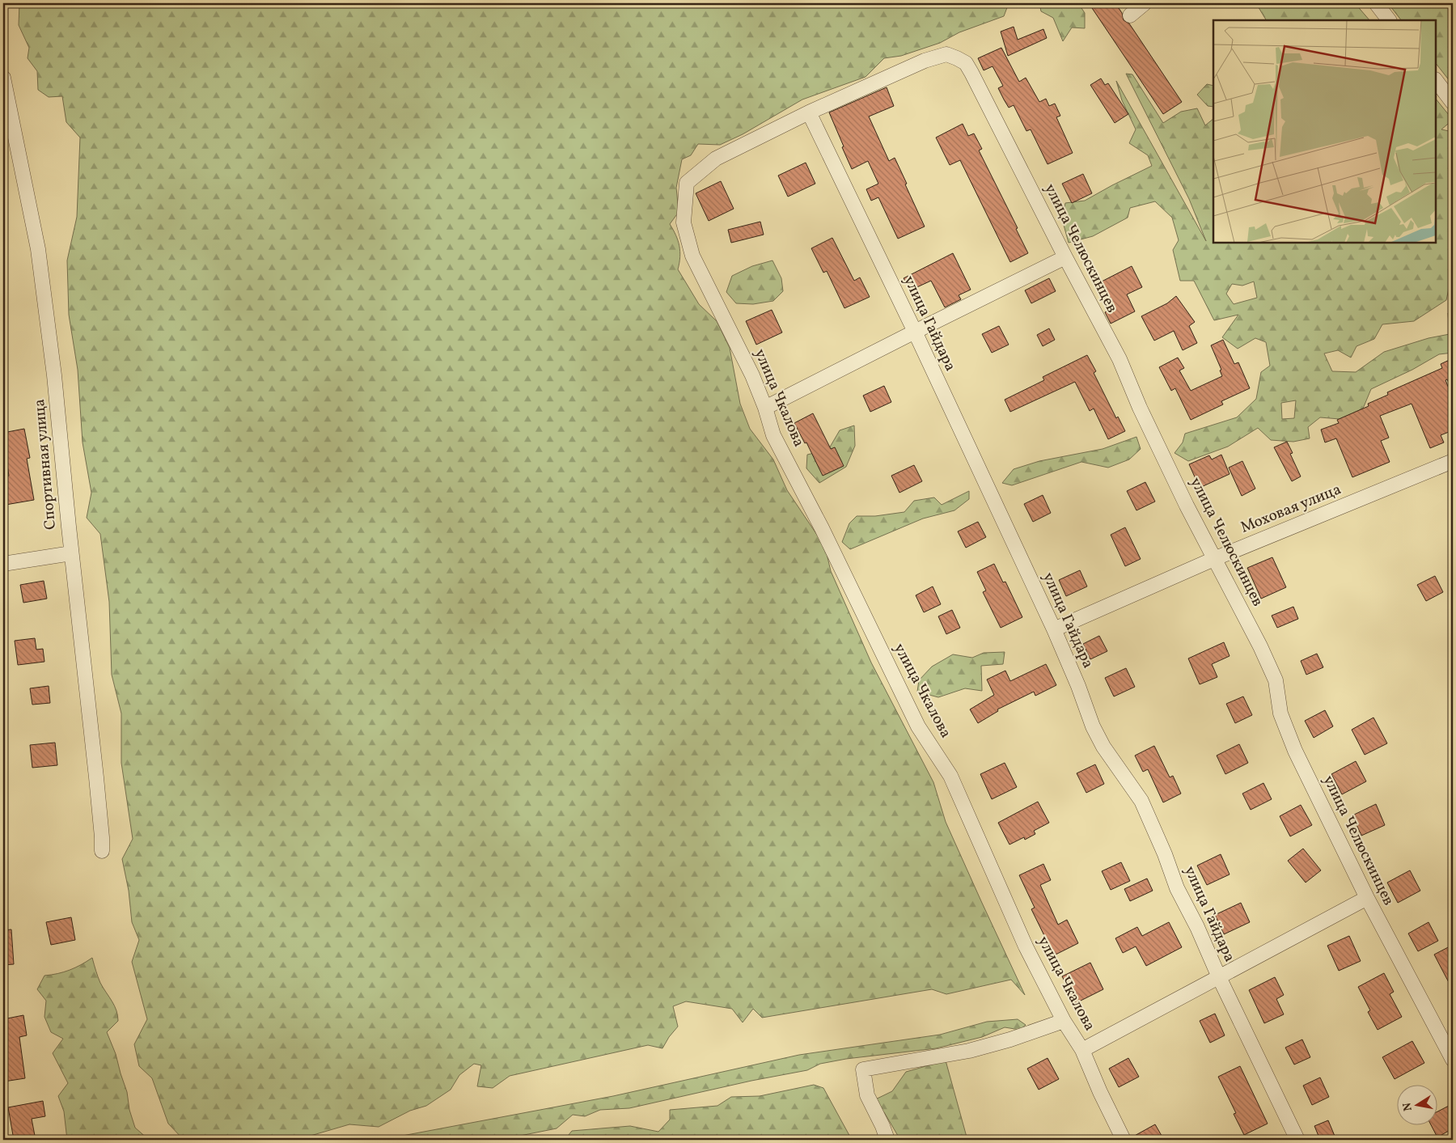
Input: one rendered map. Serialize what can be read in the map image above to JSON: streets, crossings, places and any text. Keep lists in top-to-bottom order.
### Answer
{
  "streets": {
    "street": [
      "улица Челюскинцев",
      "улица Гайдара",
      "улица Чкалова",
      "Спортивная улица",
      "Моховая улица"
    ]
  },
  "crossings": [
    ["улица Челюскинцев", "улица Чкалова"],
    ["улица Челюскинцев", "Моховая улица"],
    ["улица Гайдара", "улица Чкалова"],
    ["улица Гайдара", "Моховая улица"]
  ],
  "north": "left"
}
